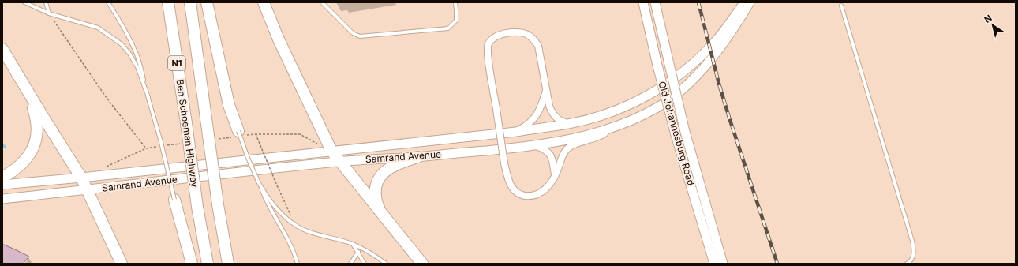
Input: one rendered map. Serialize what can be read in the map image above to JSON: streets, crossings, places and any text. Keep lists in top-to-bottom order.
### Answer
{
  "streets": {
    "highway": ["N1", "Ben Schoeman Highway"],
    "main road": ["Old Johannesburg Road", "Samrand Avenue"]
  },
  "north": "top left"
}
